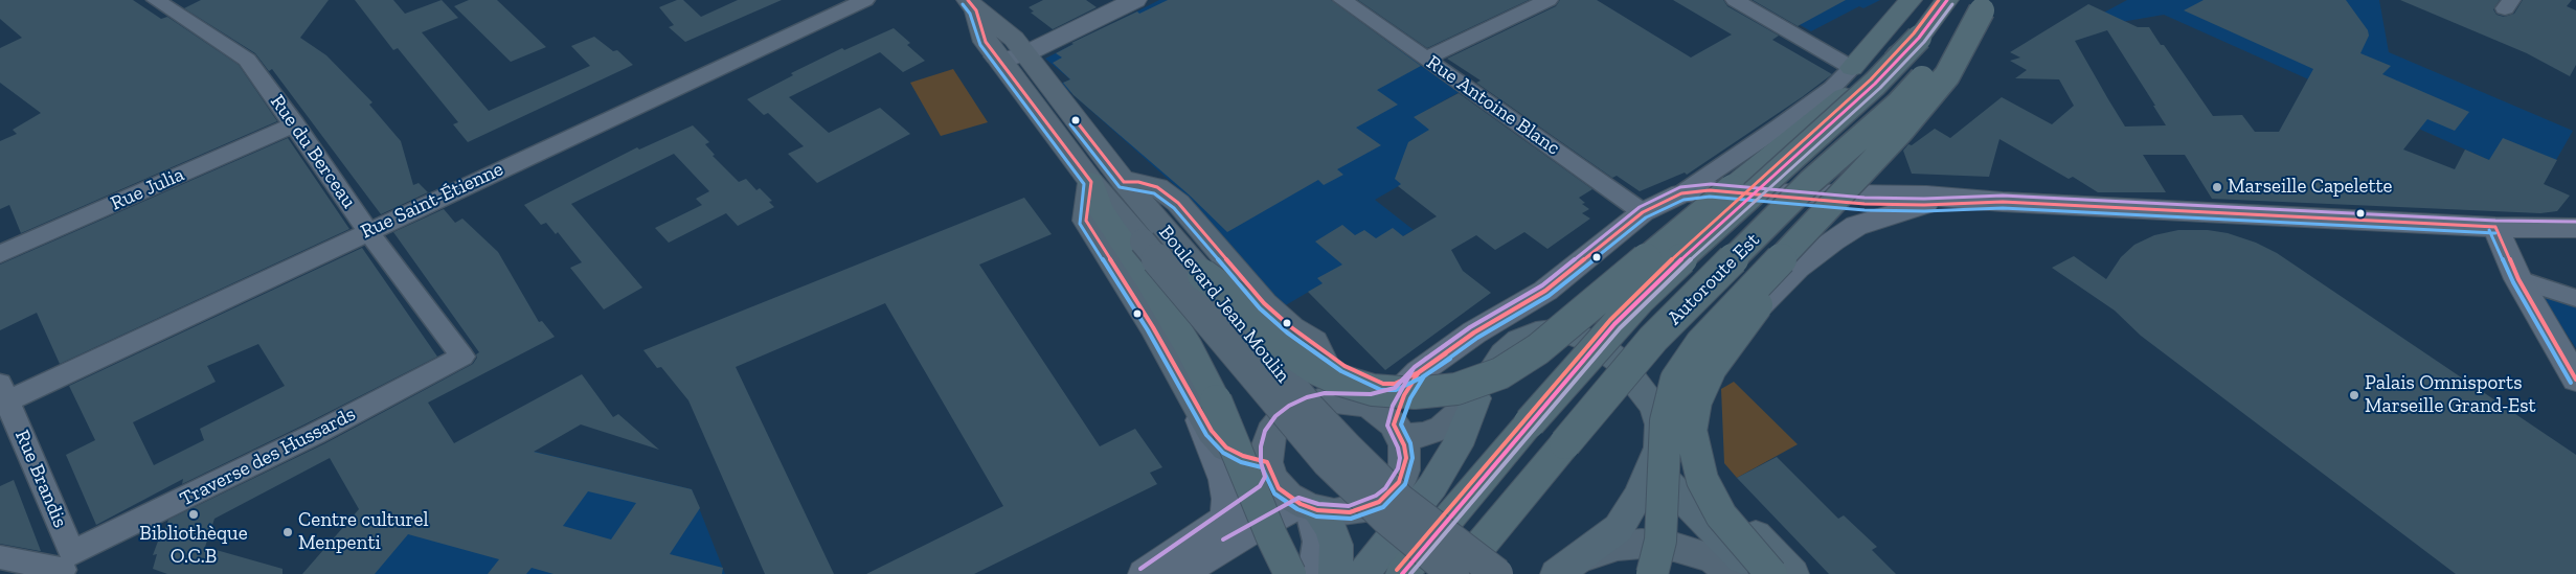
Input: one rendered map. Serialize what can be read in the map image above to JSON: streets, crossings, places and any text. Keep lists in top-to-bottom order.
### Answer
{
  "streets": {
    "highway": ["Autoroute Est"],
    "main road": ["Boulevard Jean Moulin"],
    "street": [
      "Rue Antoine Blanc",
      "Rue du Berceau",
      "Rue Julia",
      "Rue Saint-Étienne",
      "Traverse des Hussards",
      "Rue Brandis"
    ]
  },
  "crossings": [
    ["Rue du Berceau", "Rue Julia"],
    ["Rue du Berceau", "Rue Saint-Étienne"],
    ["Rue du Berceau", "Traverse des Hussards"],
    ["Rue Saint-Étienne", "Rue Brandis"],
    ["Autoroute Est", "Boulevard Jean Moulin"],
    ["Traverse des Hussards", "Rue Brandis"]
  ],
  "places": [
    "Marseille Capelette",
    "Palais Omnisports Marseille Grand-Est",
    "Bibliothèque O.C.B",
    "Centre culturel Menpenti"
  ]
}
